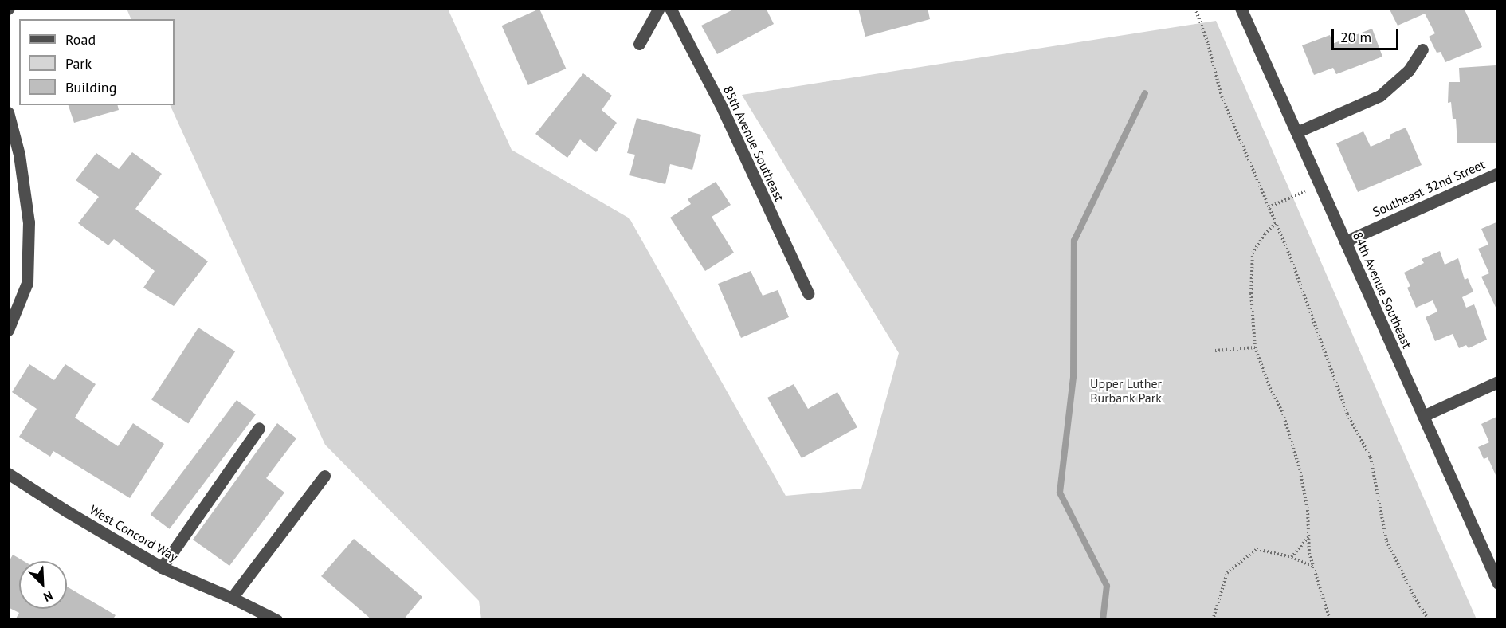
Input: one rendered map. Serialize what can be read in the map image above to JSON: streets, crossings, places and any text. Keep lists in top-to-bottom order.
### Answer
{
  "streets": {
    "street": [
      "85th Avenue Southeast",
      "Southeast 32nd Street",
      "84th Avenue Southeast",
      "West Concord Way"
    ]
  },
  "crossings": [
    ["Southeast 32nd Street", "84th Avenue Southeast"]
  ],
  "parks": ["Upper Luther Burbank Park"],
  "legend": ["Road", "Park", "Building"],
  "scale_bar": "20 m",
  "north": "bottom right"
}
